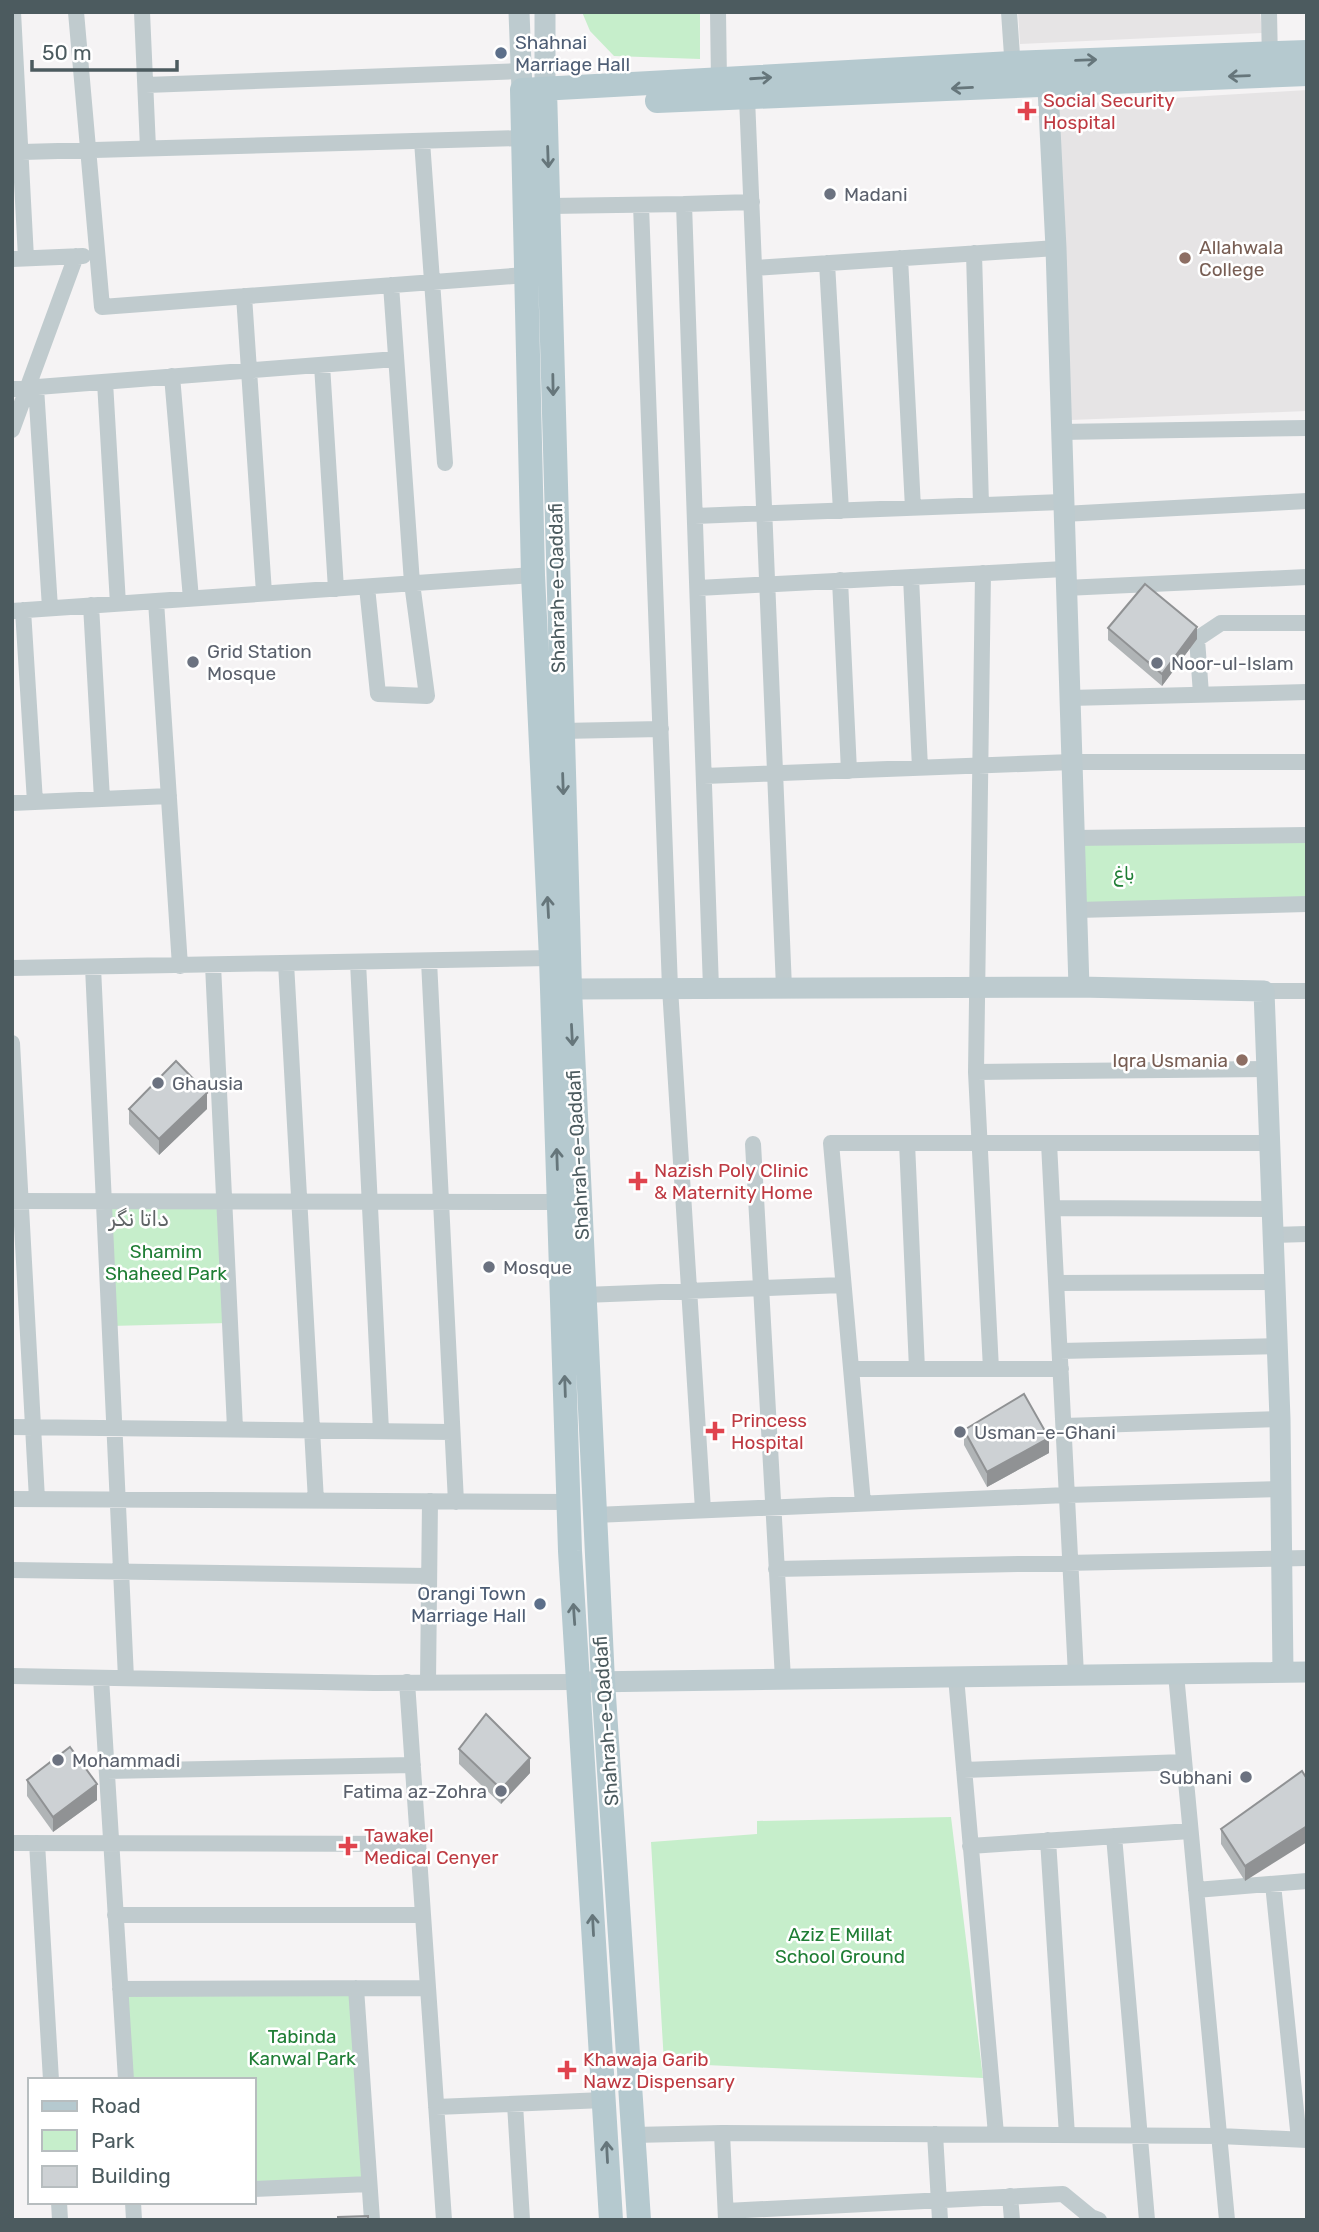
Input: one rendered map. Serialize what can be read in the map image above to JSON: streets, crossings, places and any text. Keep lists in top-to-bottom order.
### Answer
{
  "streets": {
    "main road": ["Shahrah-e-Qaddafi"]
  },
  "districts": ["داتا نگر"],
  "parks": [
    "باغ",
    "Shamim Shaheed Park",
    "Aziz E Millat School Ground",
    "Tabinda Kanwal Park"
  ],
  "places": {
    "other": [
      "Shahnai Marriage Hall",
      "Madani",
      "Allahwala College",
      "Grid Station Mosque",
      "Noor-ul-Islam",
      "Iqra Usmania",
      "Ghausia",
      "Mosque",
      "Usman-e-Ghani",
      "Orangi Town Marriage Hall",
      "Mohammadi",
      "Subhani",
      "Fatima az-Zohra"
    ],
    "health": [
      "Social Security Hospital",
      "Nazish Poly Clinic & Maternity Home",
      "Princess Hospital",
      "Tawakel Medical Cenyer",
      "Khawaja Garib Nawz Dispensary"
    ]
  },
  "legend": ["Road", "Park", "Building"],
  "scale_bar": "50 m"
}
